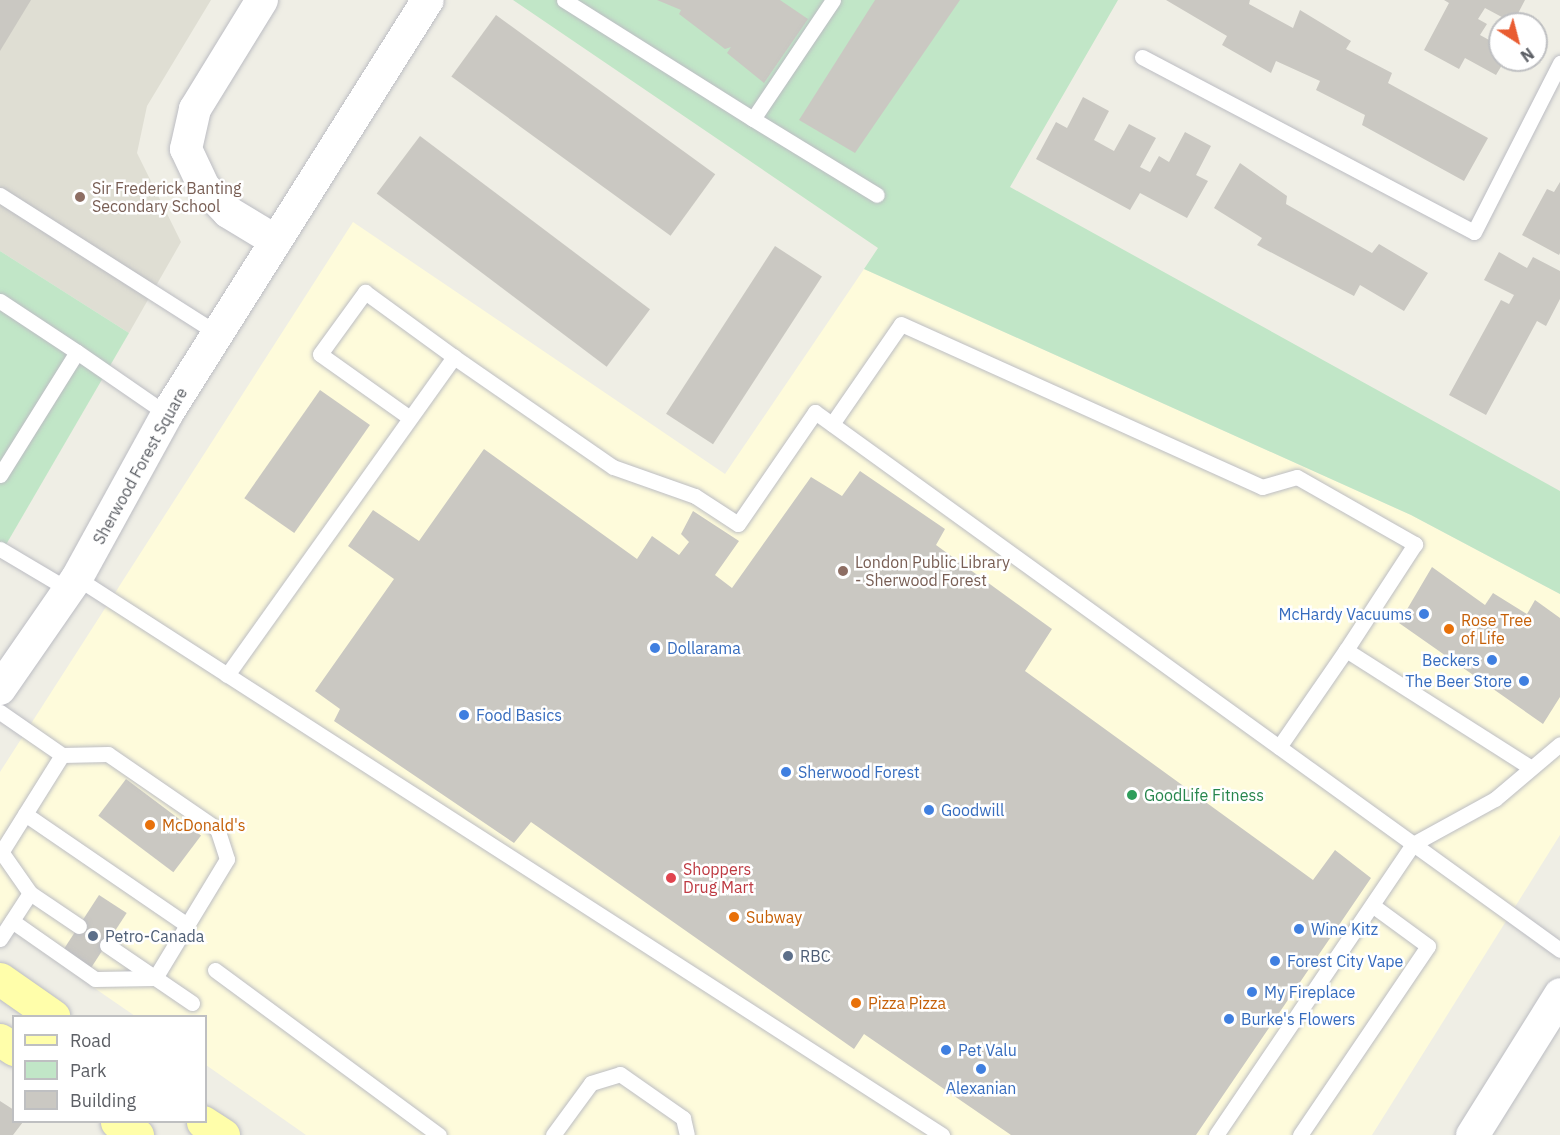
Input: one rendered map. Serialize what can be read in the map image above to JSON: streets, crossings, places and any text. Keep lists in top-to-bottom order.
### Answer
{
  "streets": {
    "street": ["Sherwood Forest Square"]
  },
  "places": [
    "Sir Frederick Banting Secondary School",
    "London Public Library - Sherwood Forest",
    "McHardy Vacuums",
    "Rose Tree of Life",
    "Dollarama",
    "Beckers",
    "The Beer Store",
    "Food Basics",
    "Sherwood Forest",
    "GoodLife Fitness",
    "Goodwill",
    "McDonald's",
    "Shoppers Drug Mart",
    "Subway",
    "Wine Kitz",
    "Petro-Canada",
    "RBC",
    "Forest City Vape",
    "My Fireplace",
    "Pizza Pizza",
    "Burke's Flowers",
    "Pet Valu",
    "Alexanian"
  ],
  "legend": ["Road", "Park", "Building"],
  "north": "bottom right"
}
